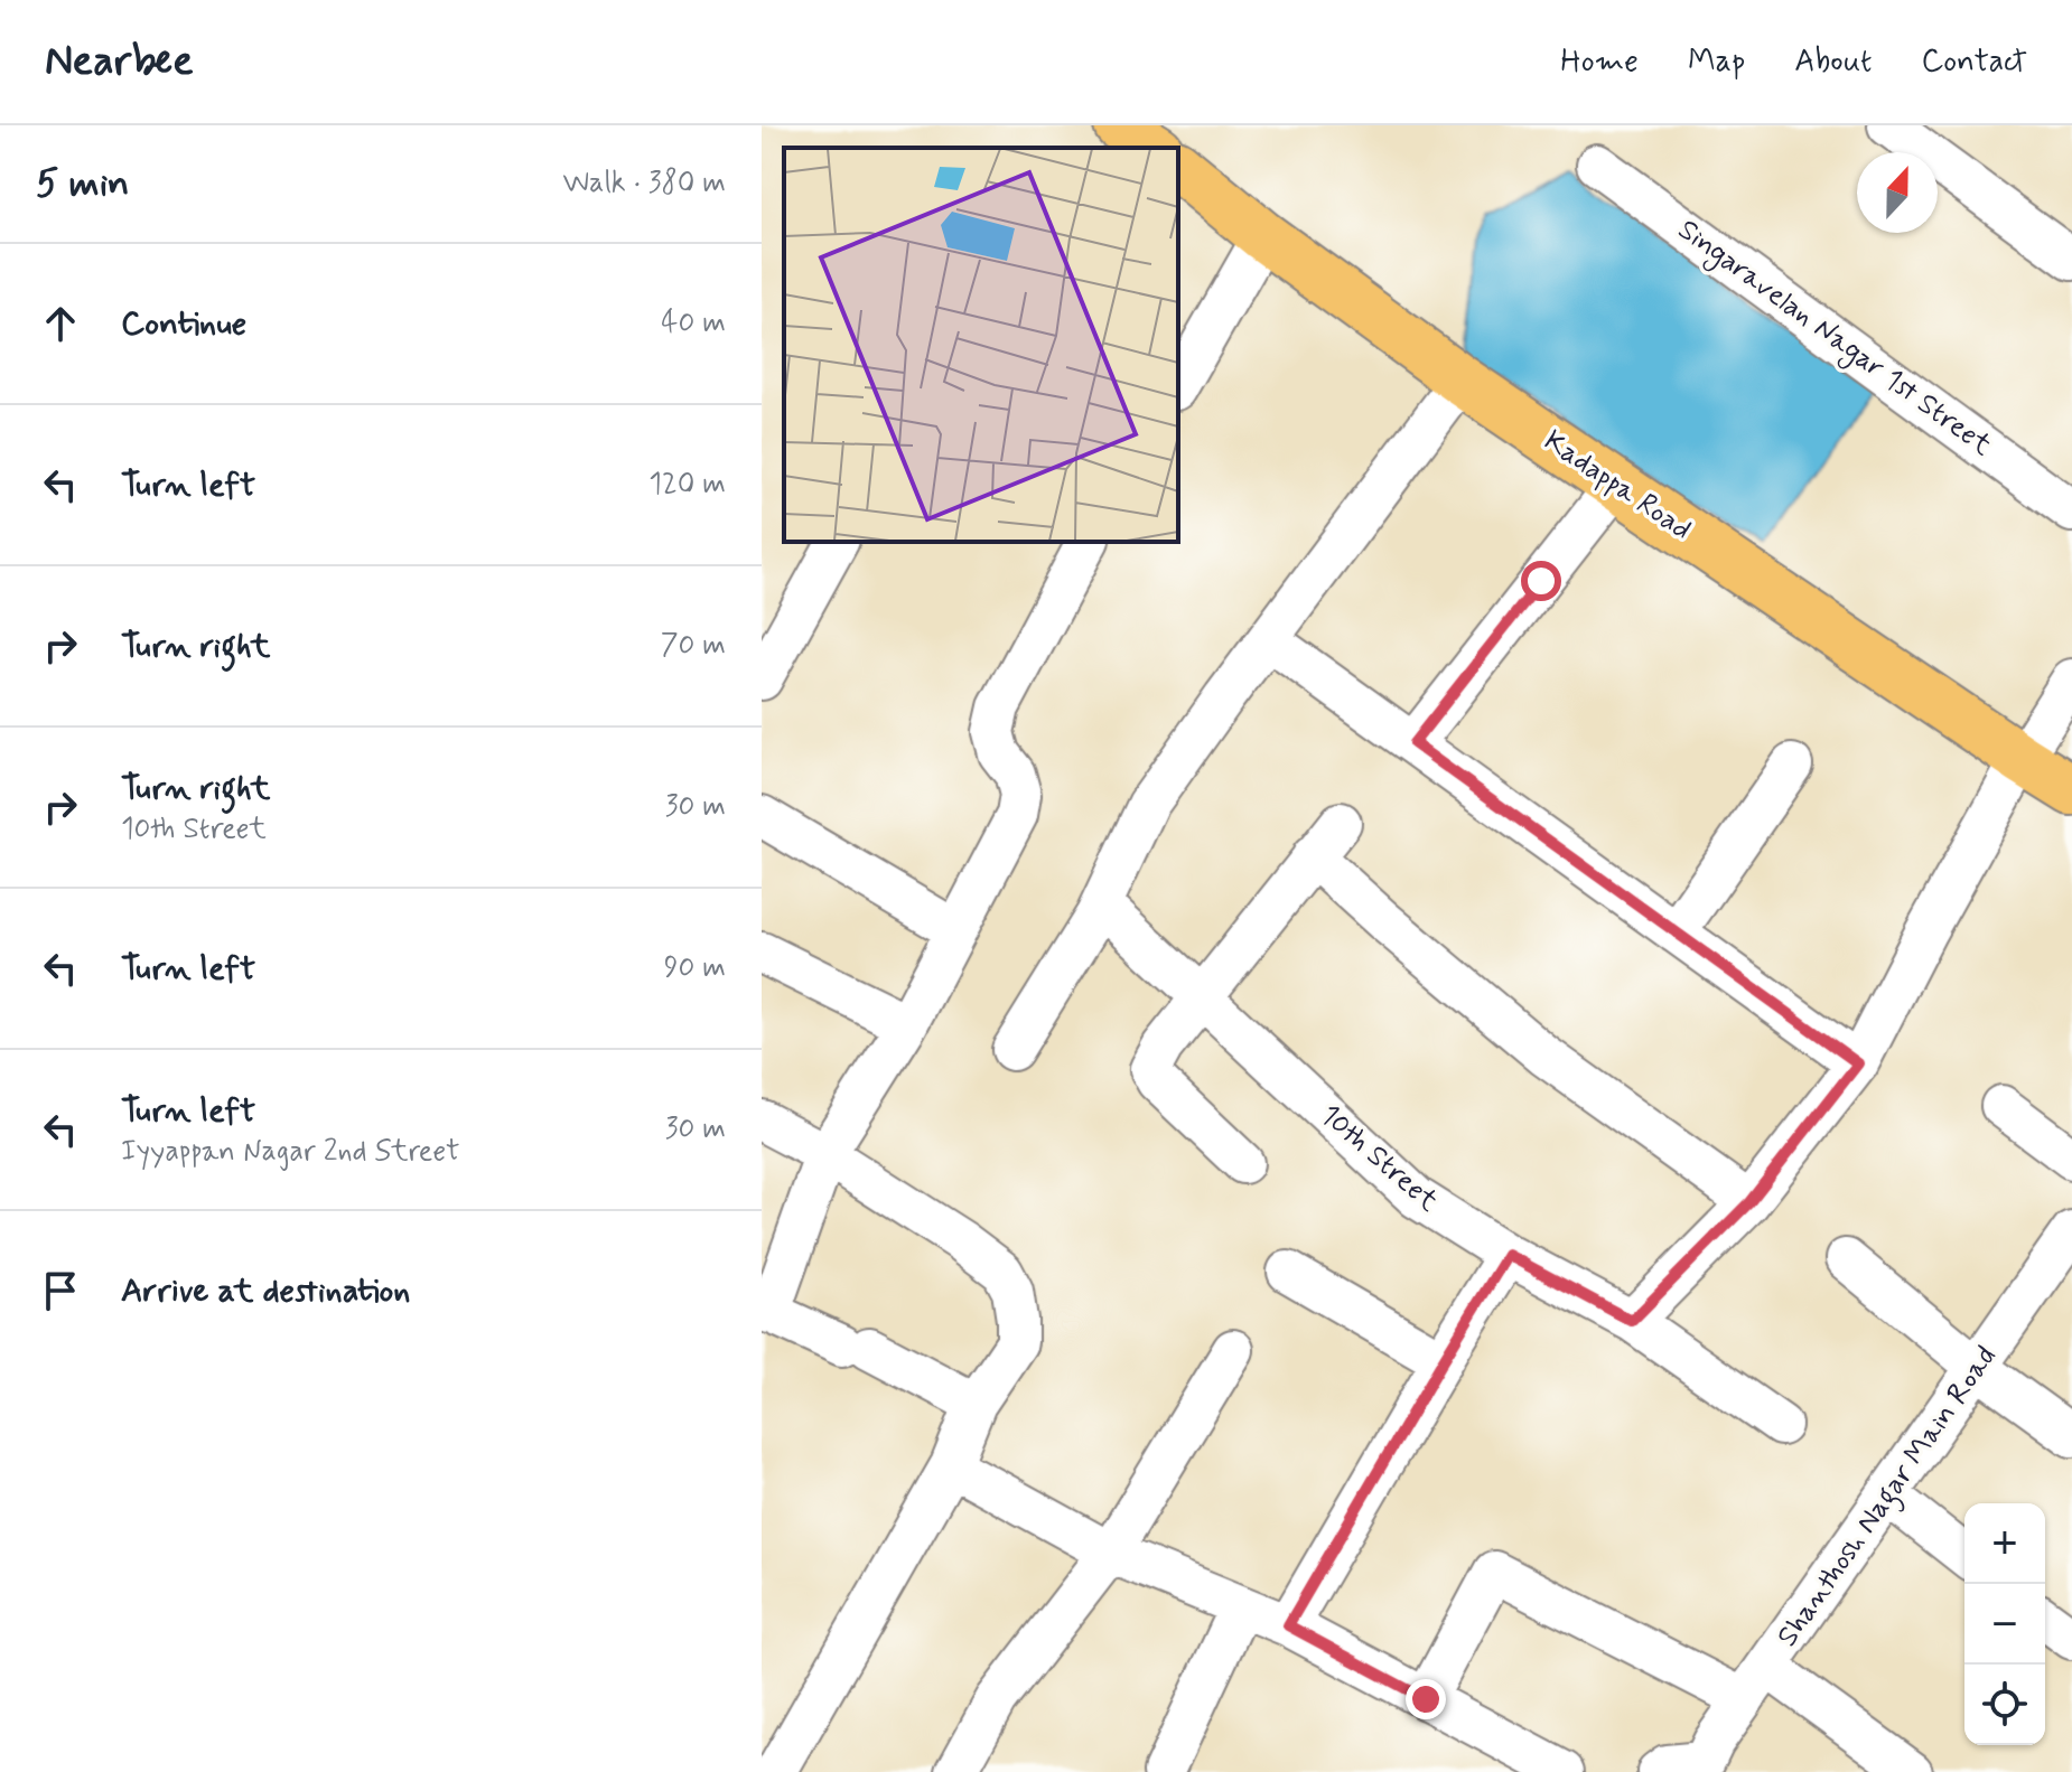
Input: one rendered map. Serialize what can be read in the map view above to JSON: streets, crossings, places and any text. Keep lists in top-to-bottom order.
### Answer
{
  "streets": {
    "main road": ["Kadappa Road"],
    "street": ["Singaravelan Nagar 1st Street", "10th Street", "Shanthosh Nagar Main Road"]
  },
  "north": "top",
  "page": {
    "header": "Nearbee",
    "nav": [
      "Home",
      "Map",
      "About",
      "Contact"
    ],
    "heading": ["5 min", "Walk · 380 m"],
    "list": [
      ["Continue", "40 m"],
      ["Turn left", "120 m"],
      ["Turn right", "70 m"],
      ["Turn right", "10th Street", "30 m"],
      ["Turn left", "90 m"],
      ["Turn left", "Iyyappan Nagar 2nd Street", "30 m"],
      "Arrive at destination"
    ],
    "map_buttons": ["+", "−"]
  }
}
